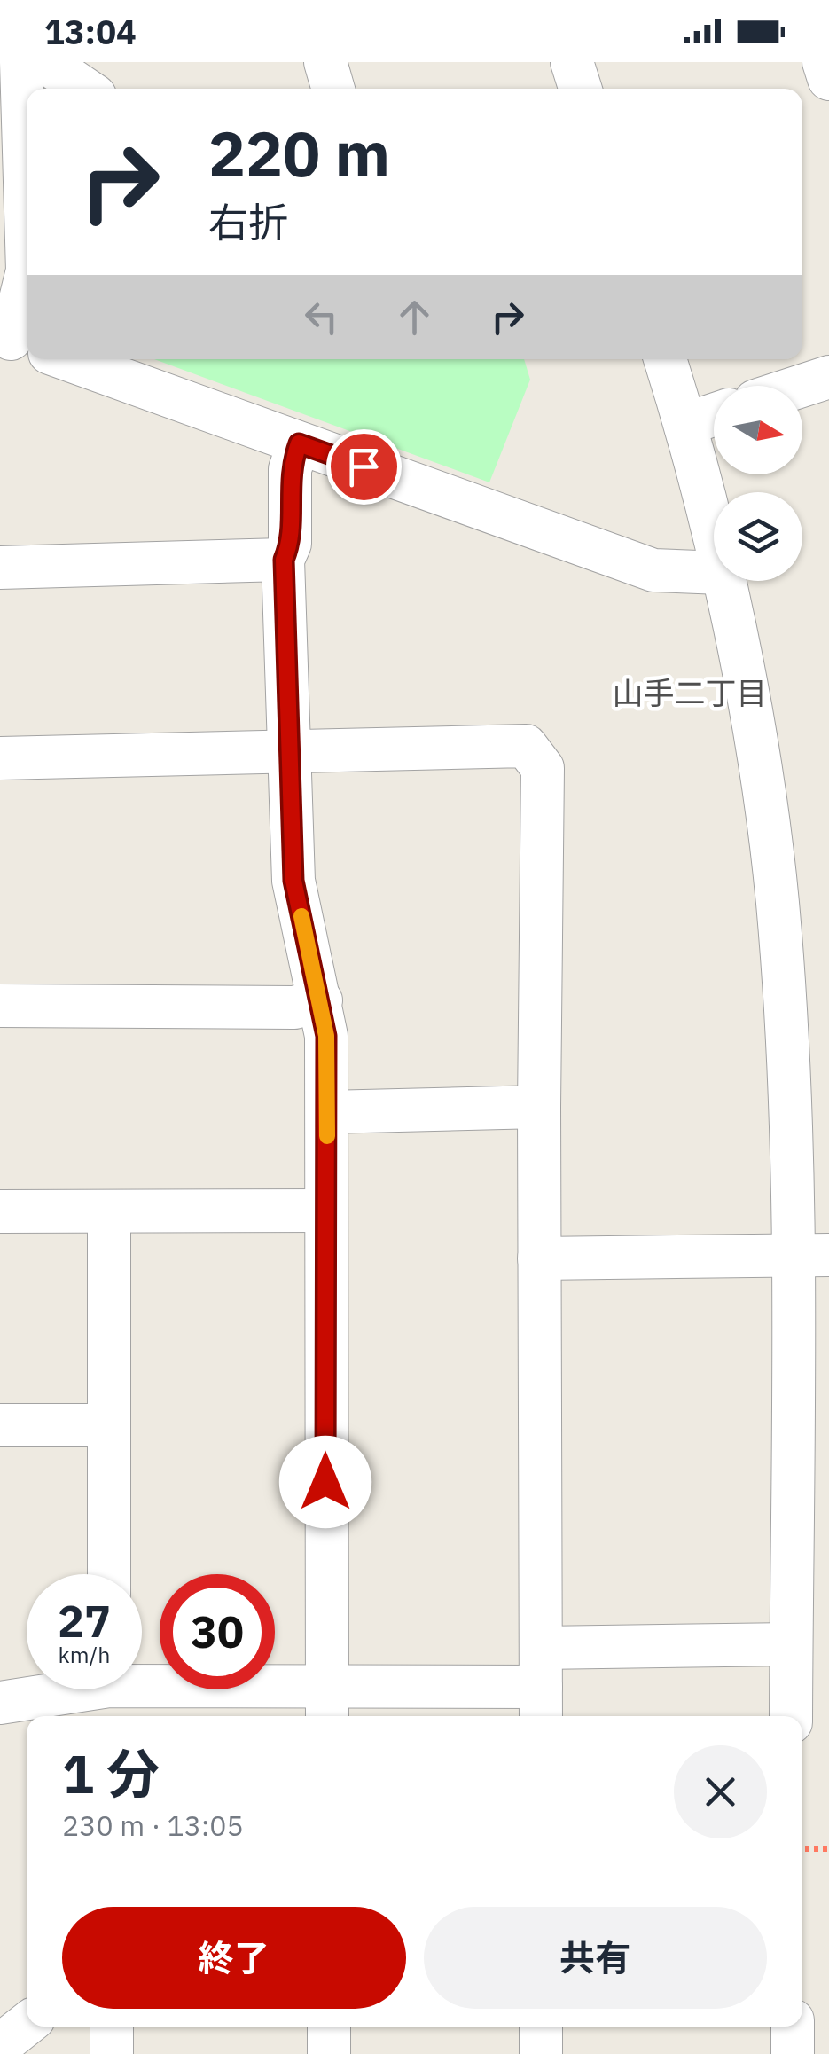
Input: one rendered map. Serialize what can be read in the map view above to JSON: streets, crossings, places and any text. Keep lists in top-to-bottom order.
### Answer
{
  "districts": ["山手二丁目"],
  "north": "right",
  "page": {
    "status": "13:04",
    "turn": ["220 m", "右折"],
    "speed": "27 km/h",
    "limit": "30",
    "heading": ["1 分", "230 m · 13:05"],
    "buttons": ["終了", "共有"]
  }
}
